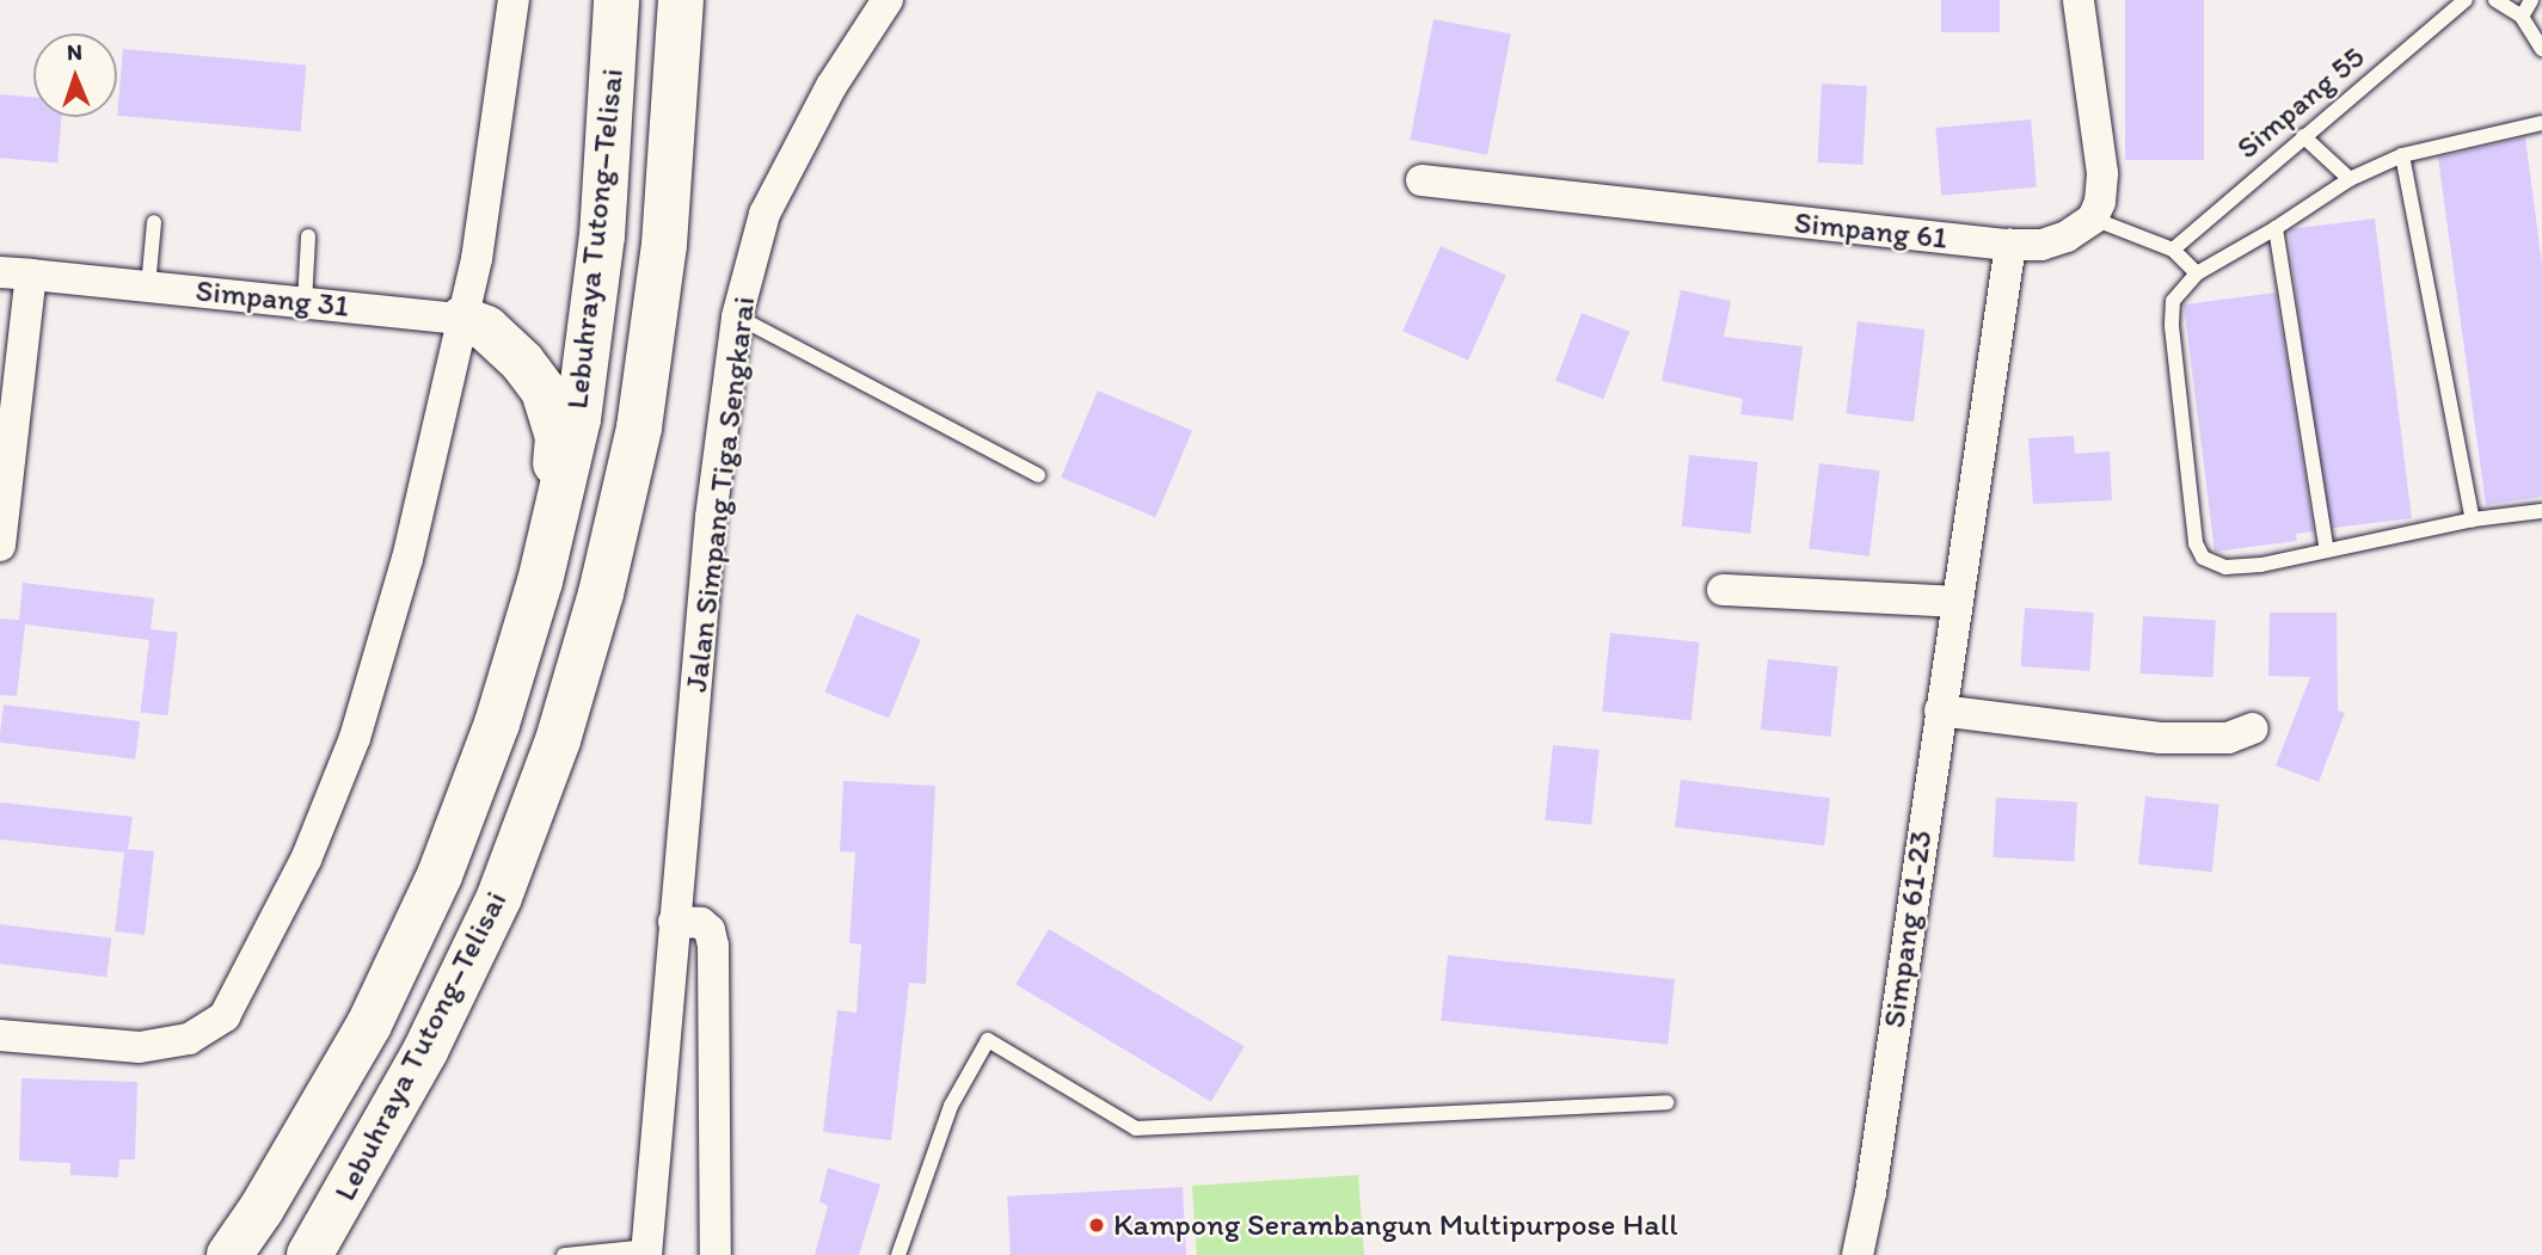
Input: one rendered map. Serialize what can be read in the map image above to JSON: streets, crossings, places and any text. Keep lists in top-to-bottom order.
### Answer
{
  "streets": {
    "highway": ["Lebuhraya Tutong–Telisai"],
    "street": [
      "Simpang 61",
      "Simpang 31",
      "Jalan Simpang Tiga Sengkarai",
      "Simpang 61-23"
    ],
    "lane": ["Simpang 55"]
  },
  "crossings": [
    ["Simpang 61", "Simpang 61-23"]
  ],
  "places": ["Kampong Serambangun Multipurpose Hall"],
  "north": "top"
}
